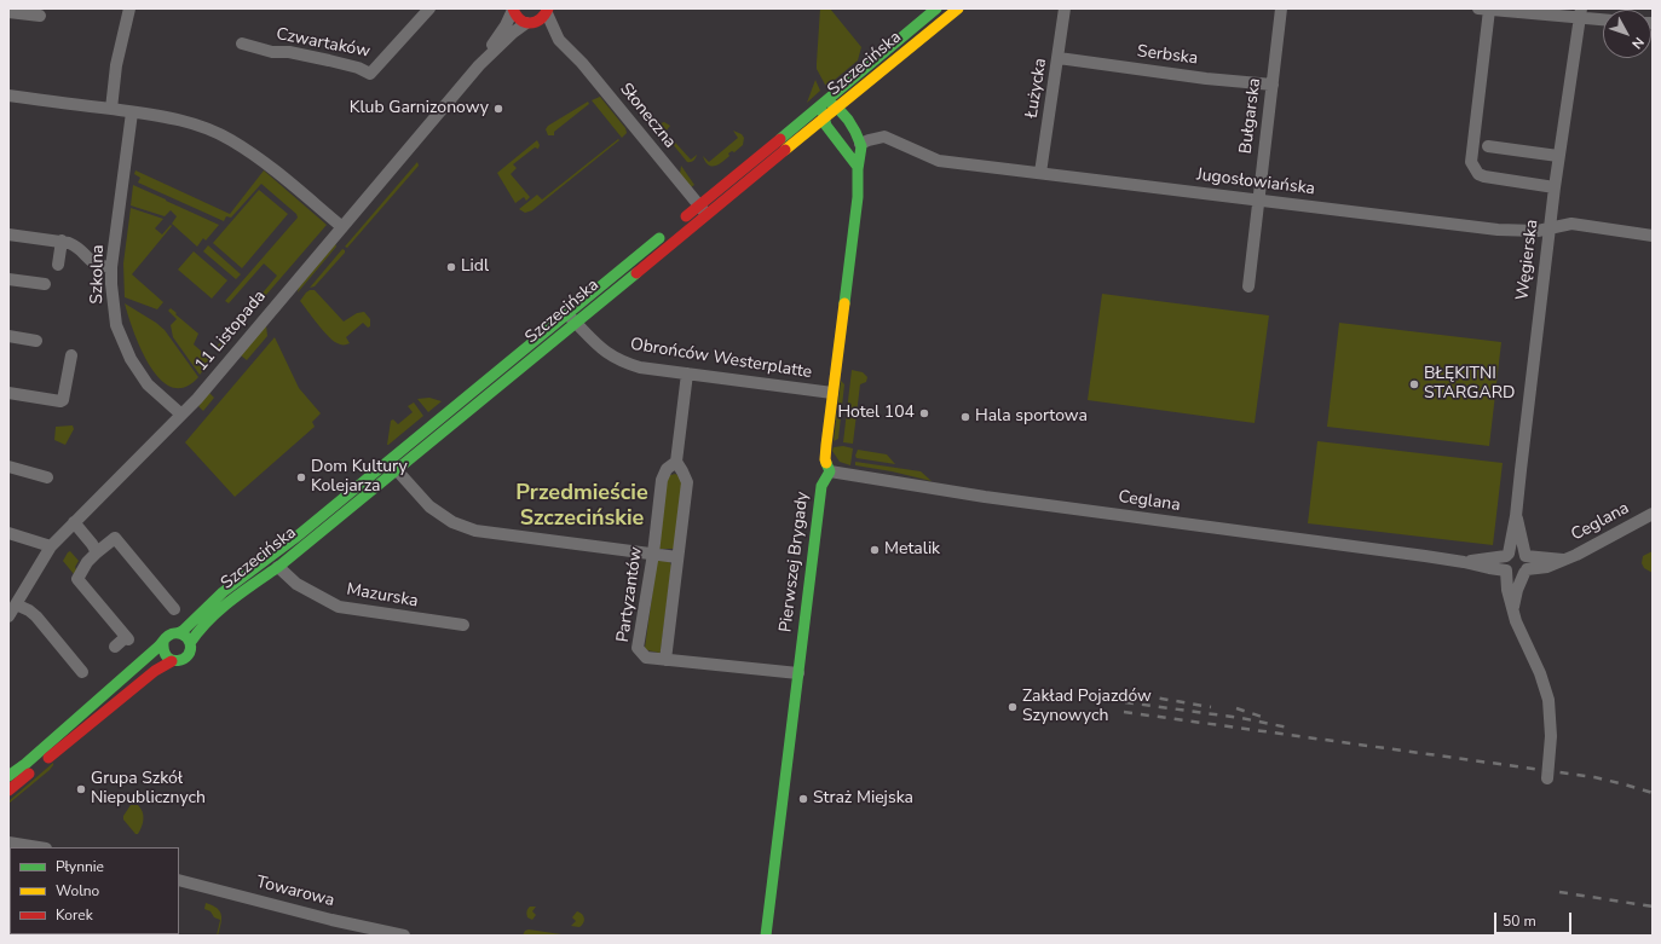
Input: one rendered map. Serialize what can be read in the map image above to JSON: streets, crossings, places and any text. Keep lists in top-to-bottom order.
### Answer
{
  "streets": {
    "main road": ["Szczecińska", "Pierwszej Brygady"],
    "street": [
      "Czwartaków",
      "Serbska",
      "Łużycka",
      "Słoneczna",
      "Bułgarska",
      "Jugosłowiańska",
      "Węgierska",
      "Szkolna",
      "11 Listopada",
      "Obrońców Westerplatte",
      "Ceglana",
      "Partyzantów",
      "Mazurska",
      "Towarowa"
    ]
  },
  "crossings": [
    ["Serbska", "Łużycka"],
    ["Serbska", "Bułgarska"],
    ["Szczecińska", "Słoneczna"],
    ["Szczecińska", "Obrońców Westerplatte"],
    ["Szczecińska", "Mazurska"],
    ["Łużycka", "Jugosłowiańska"],
    ["Słoneczna", "11 Listopada"],
    ["Bułgarska", "Jugosłowiańska"],
    ["Jugosłowiańska", "Węgierska"],
    ["Węgierska", "Ceglana"],
    ["Szkolna", "11 Listopada"],
    ["Ceglana", "Pierwszej Brygady"],
    ["Pierwszej Brygady", "Partyzantów"]
  ],
  "districts": ["Przedmieście Szczecińskie"],
  "places": [
    "Klub Garnizonowy",
    "Lidl",
    "BŁĘKITNI STARGARD",
    "Hotel 104",
    "Hala sportowa",
    "Dom Kultury Kolejarza",
    "Metalik",
    "Zakład Pojazdów Szynowych",
    "Grupa Szkół Niepublicznych",
    "Straż Miejska"
  ],
  "legend": ["Płynnie", "Wolno", "Korek"],
  "scale_bar": "50 m",
  "north": "bottom right"
}
